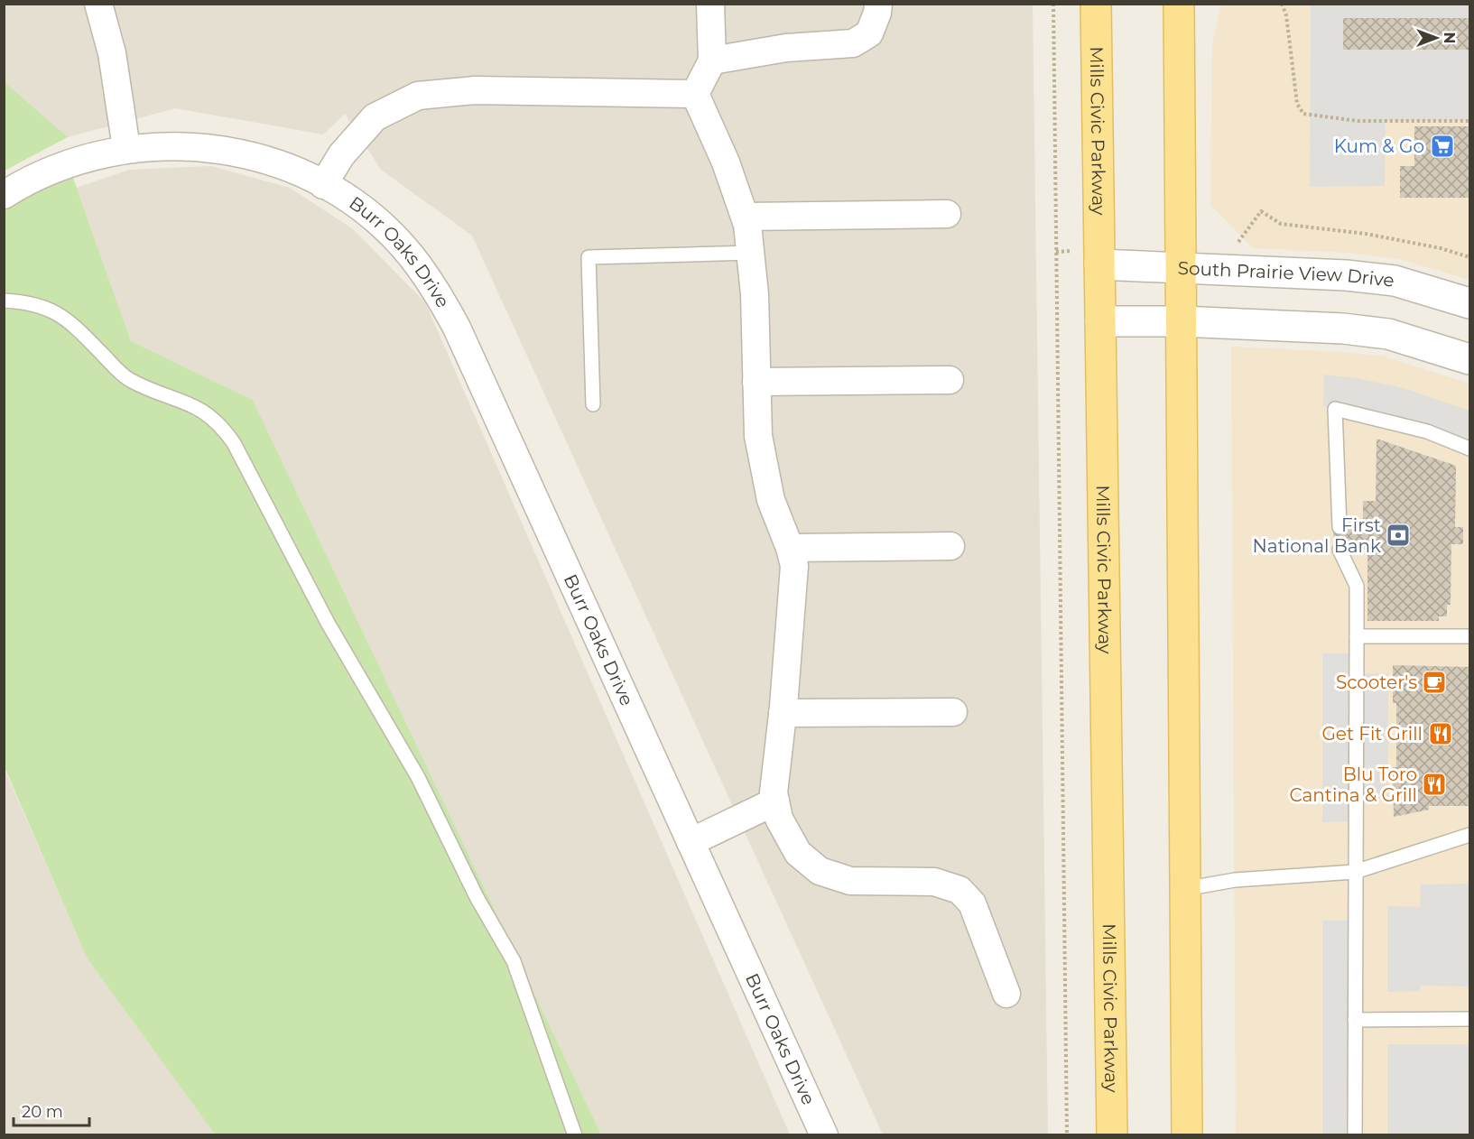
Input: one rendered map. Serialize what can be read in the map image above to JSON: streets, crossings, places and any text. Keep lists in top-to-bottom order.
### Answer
{
  "streets": {
    "main road": ["Mills Civic Parkway"],
    "street": ["Burr Oaks Drive", "South Prairie View Drive"]
  },
  "crossings": [
    ["Mills Civic Parkway", "South Prairie View Drive"]
  ],
  "places": {
    "supermarket": ["Kum & Go"],
    "bank": ["First National Bank"],
    "cafe": ["Scooter's"],
    "restaurant": ["Get Fit Grill", "Blu Toro Cantina & Grill"]
  },
  "scale_bar": "20 m",
  "north": "right"
}
